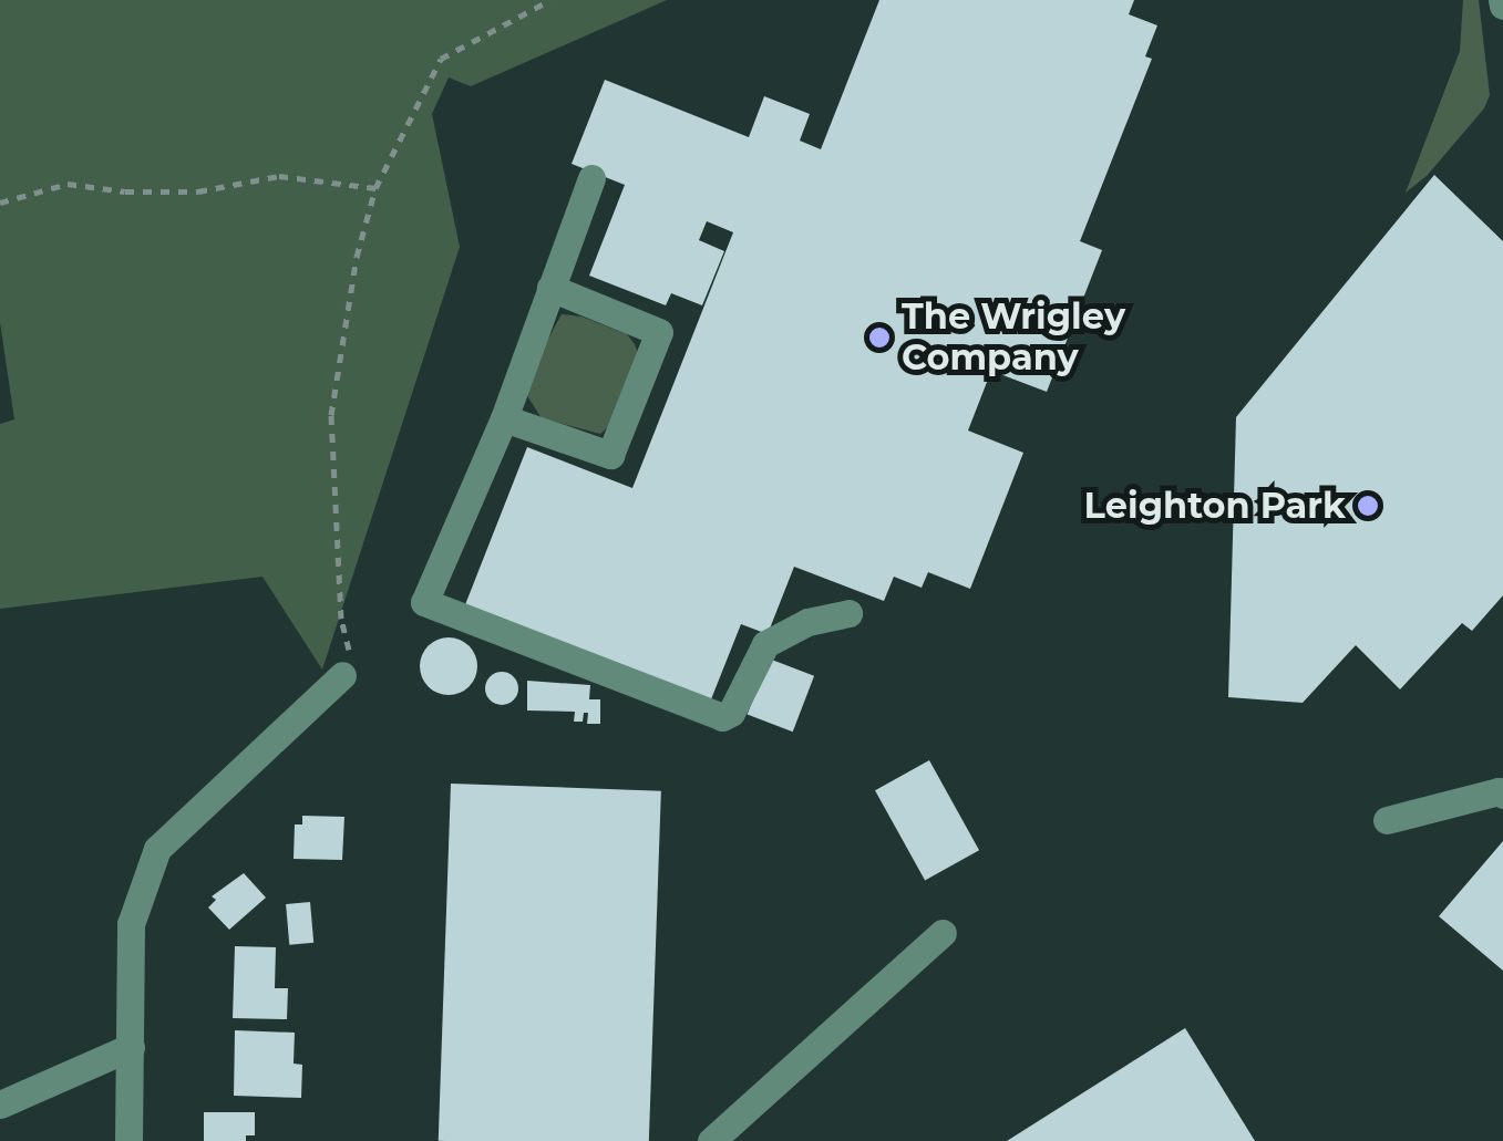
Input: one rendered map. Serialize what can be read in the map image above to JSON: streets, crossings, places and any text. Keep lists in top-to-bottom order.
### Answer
{
  "places": ["The Wrigley Company", "Leighton Park"]
}
